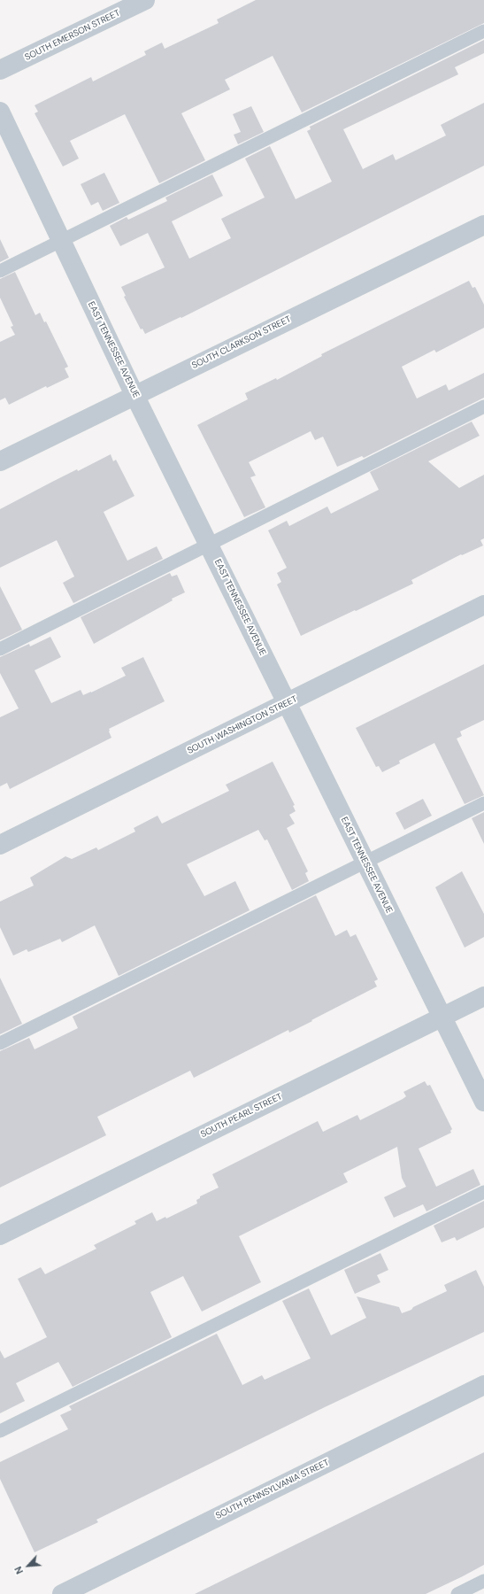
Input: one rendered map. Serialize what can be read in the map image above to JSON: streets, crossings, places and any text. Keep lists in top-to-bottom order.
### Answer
{
  "streets": {
    "street": [
      "SOUTH EMERSON STREET",
      "SOUTH CLARKSON STREET",
      "EAST TENNESSEE AVENUE",
      "SOUTH WASHINGTON STREET",
      "SOUTH PEARL STREET",
      "SOUTH PENNSYLVANIA STREET"
    ]
  },
  "crossings": [
    ["SOUTH CLARKSON STREET", "EAST TENNESSEE AVENUE"],
    ["EAST TENNESSEE AVENUE", "SOUTH WASHINGTON STREET"],
    ["EAST TENNESSEE AVENUE", "SOUTH PEARL STREET"]
  ],
  "north": "bottom left"
}
